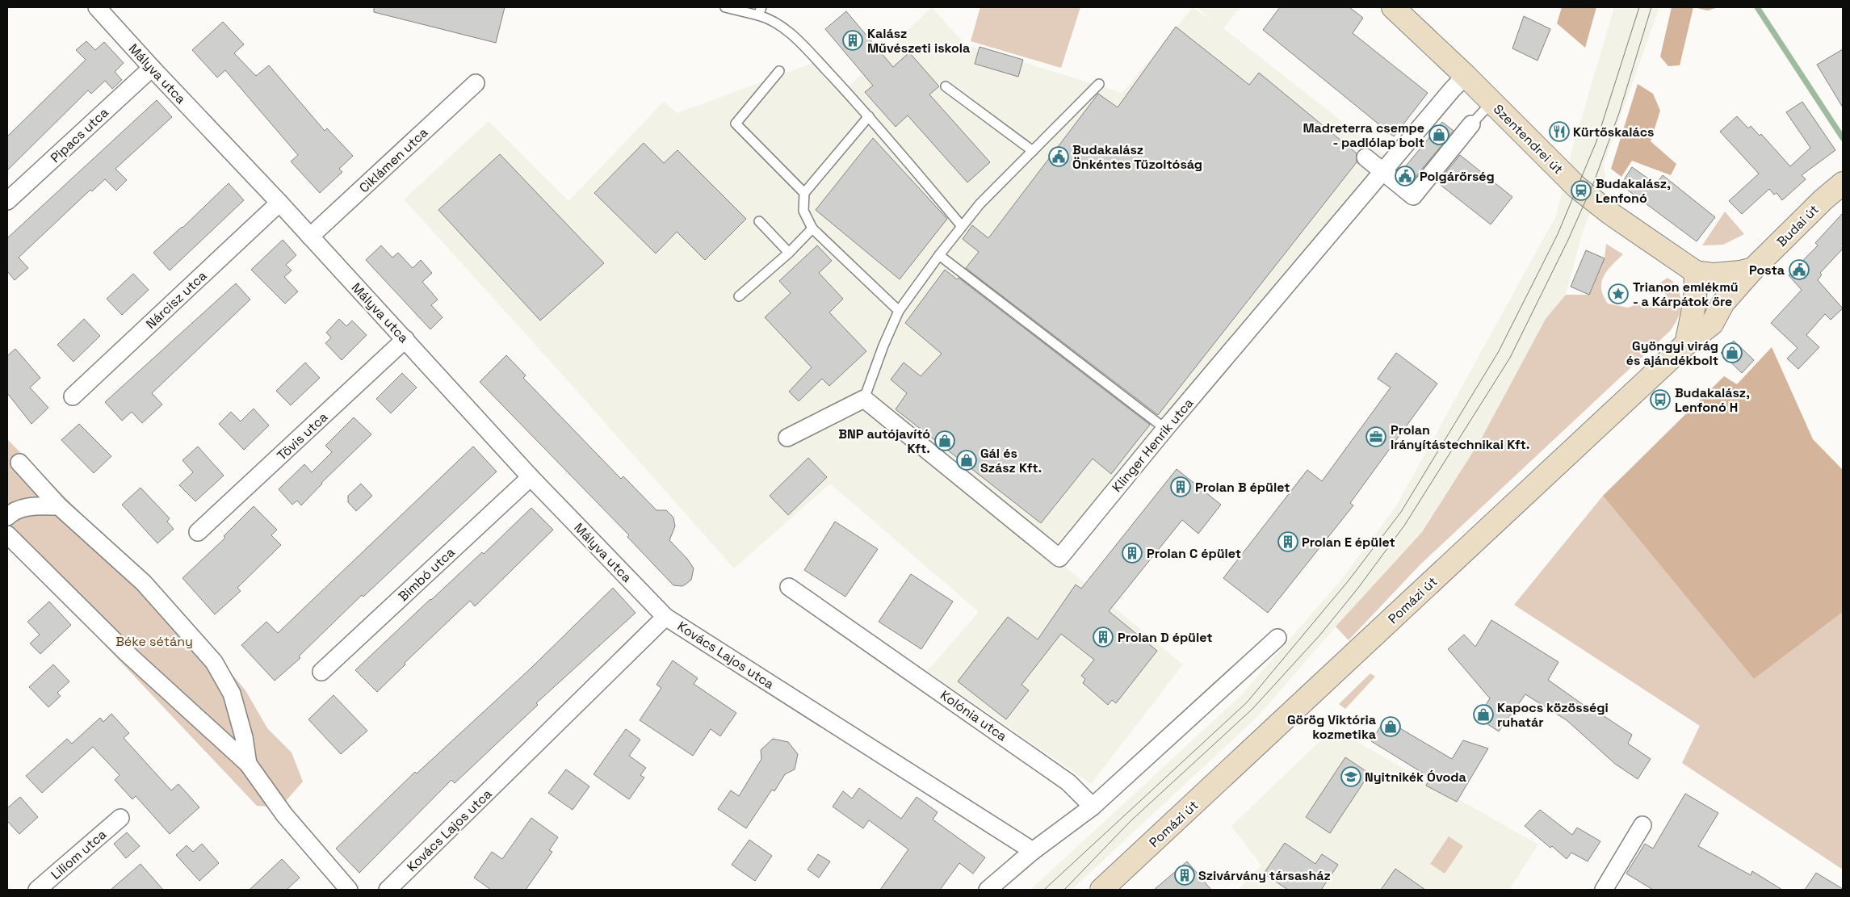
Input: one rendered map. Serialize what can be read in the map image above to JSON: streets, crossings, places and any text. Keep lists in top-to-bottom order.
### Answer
{
  "streets": {
    "main road": ["Szentendrei út", "Budai út", "Pomázi út"],
    "street": [
      "Mályva utca",
      "Pipacs utca",
      "Ciklámen utca",
      "Nárcisz utca",
      "Tövis utca",
      "Klinger Henrik utca",
      "Bimbó utca",
      "Kovács Lajos utca",
      "Kolónia utca",
      "Liliom utca"
    ]
  },
  "crossings": [
    ["Mályva utca", "Pipacs utca"],
    ["Mályva utca", "Ciklámen utca"],
    ["Mályva utca", "Nárcisz utca"],
    ["Mályva utca", "Tövis utca"],
    ["Mályva utca", "Bimbó utca"],
    ["Mályva utca", "Kovács Lajos utca"],
    ["Szentendrei út", "Klinger Henrik utca"],
    ["Budai út", "Pomázi út"]
  ],
  "parks": ["Béke sétány"],
  "places": {
    "building": [
      "Kalász Művészeti iskola",
      "Prolan B épület",
      "Prolan E épület",
      "Prolan C épület",
      "Prolan D épület",
      "Szivárvány társasház"
    ],
    "restaurant": ["Kürtőskalács"],
    "shop": [
      "Madreterra csempe - padlólap bolt",
      "Gyöngyi virág és ajándékbolt",
      "BNP autójavító Kft.",
      "Gál és Szász Kft.",
      "Kapocs közösségi ruhatár",
      "Görög Viktória kozmetika"
    ],
    "public building": ["Budakalász Önkéntes Tűzoltóság", "Polgárőrség", "Posta"],
    "station": ["Budakalász, Lenfonó"],
    "place": ["Trianon emlékmű - a Kárpátok őre"],
    "bus stop": ["Budakalász, Lenfonó H"],
    "office": ["Prolan Irányítástechnikai Kft."],
    "school or university": ["Nyitnikék Óvoda"]
  }
}
